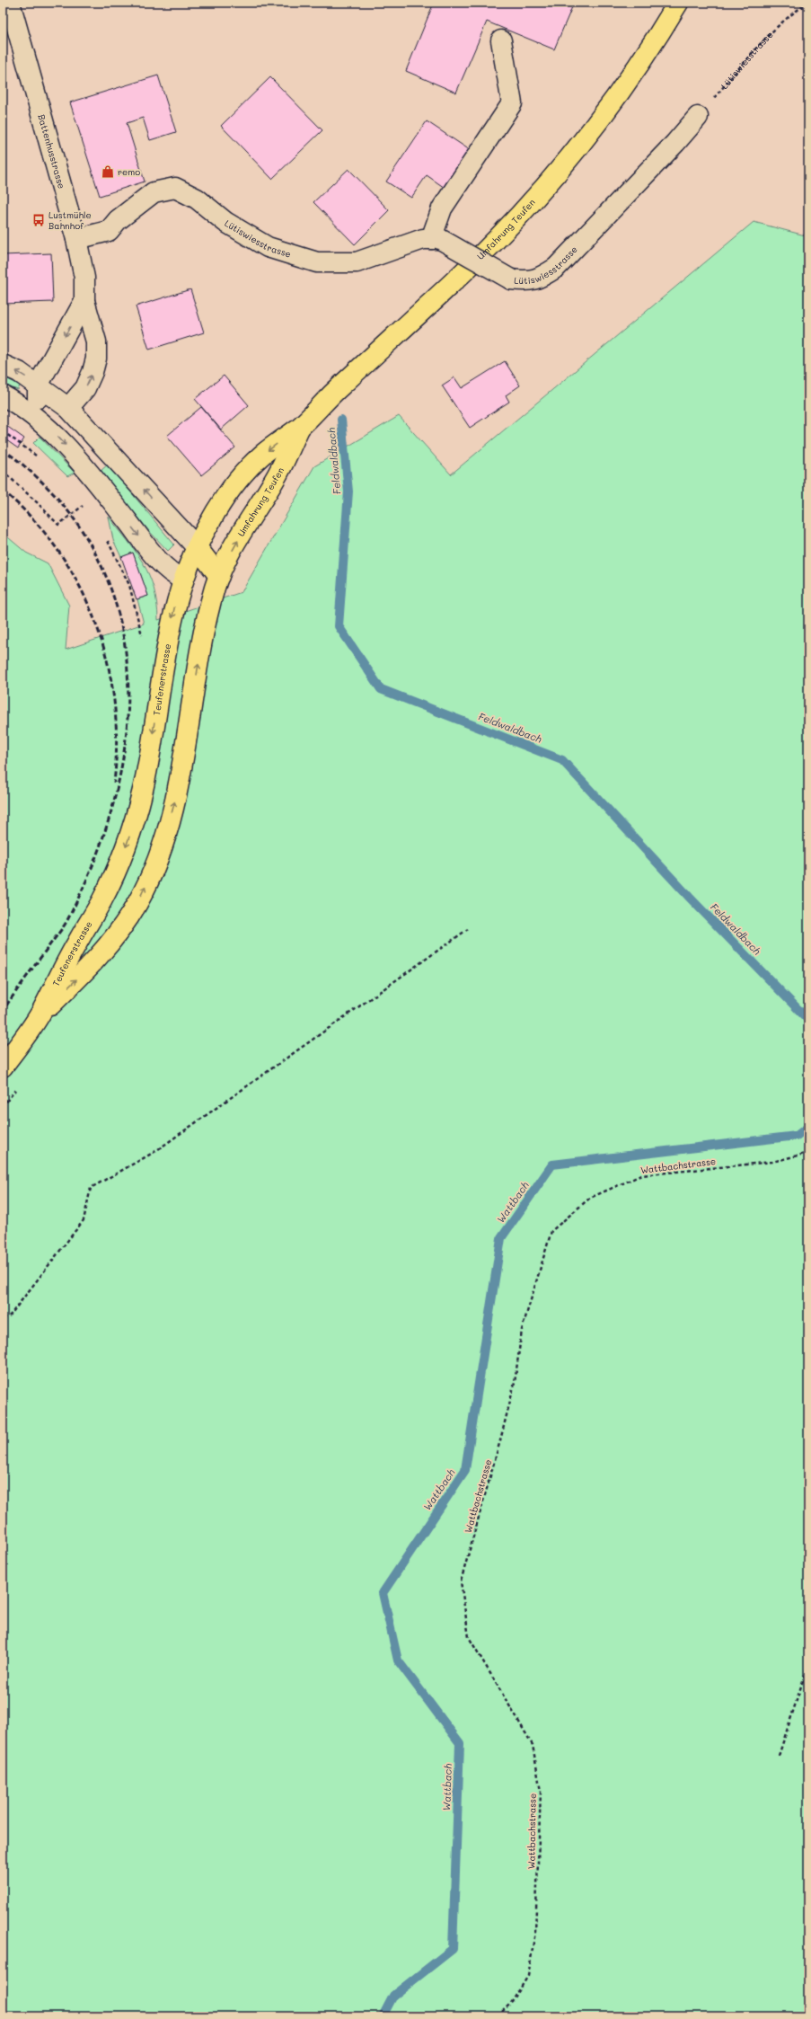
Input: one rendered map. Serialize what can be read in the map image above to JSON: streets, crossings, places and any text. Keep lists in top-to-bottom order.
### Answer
{
  "streets": {
    "main road": ["Umfahrung Teufen", "Teufenerstrasse"],
    "street": ["Lütiswiesstrasse", "Battenhusstrasse"],
    "path": ["Wattbachstrasse"]
  },
  "crossings": [
    ["Lütiswiesstrasse", "Battenhusstrasse"],
    ["Umfahrung Teufen", "Teufenerstrasse"]
  ],
  "water": ["Feldwaldbach", "Wattbach"],
  "places": {
    "shop": ["remo"],
    "bus stop": ["Lustmühle Bahnhof"]
  }
}
